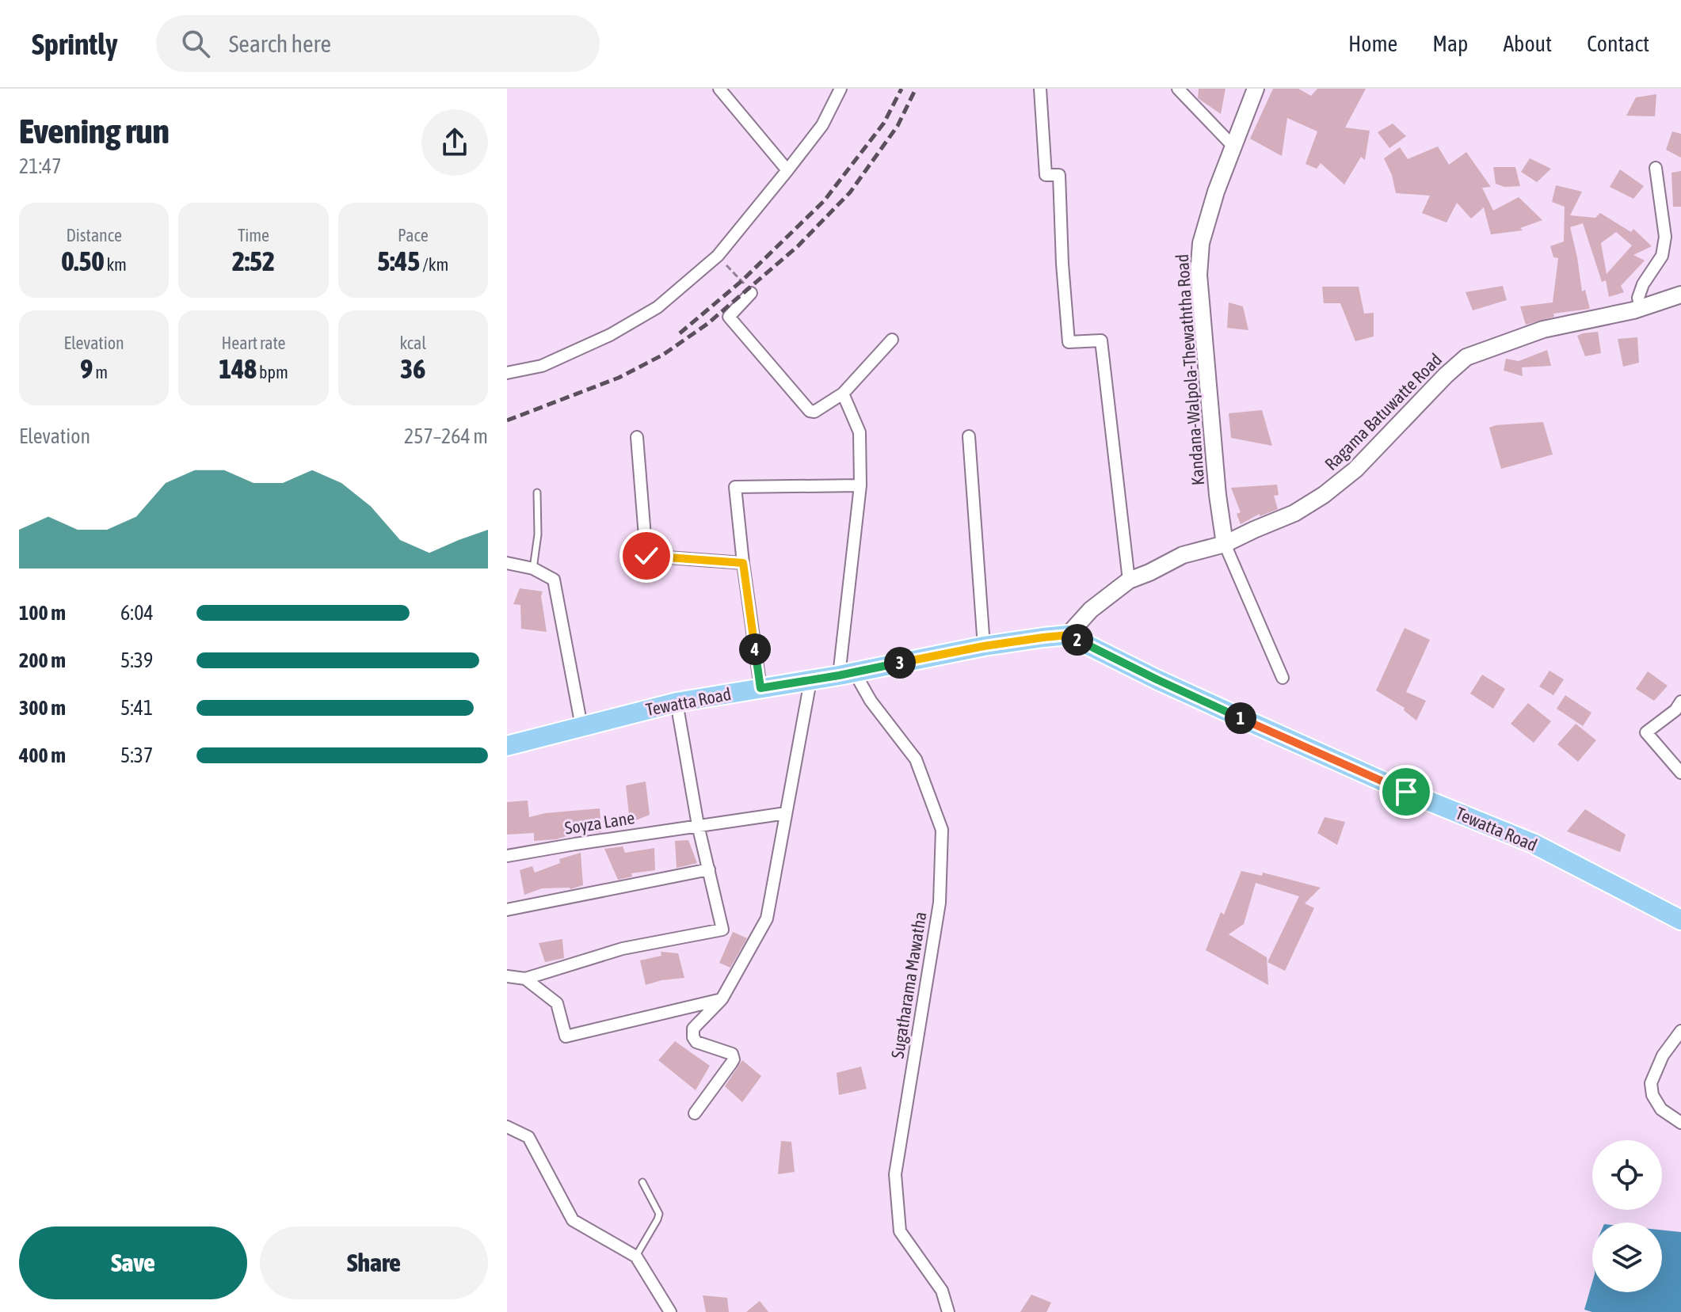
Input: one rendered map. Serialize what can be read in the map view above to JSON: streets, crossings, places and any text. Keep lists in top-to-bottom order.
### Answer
{
  "streets": {
    "main road": ["Tewatta Road"],
    "street": [
      "Kandana-Walpola-Thewaththa Road",
      "Ragama Batuwatte Road",
      "Soyza Lane",
      "Sugatharama Mawatha"
    ]
  },
  "crossings": [
    ["Kandana-Walpola-Thewaththa Road", "Ragama Batuwatte Road"],
    ["Ragama Batuwatte Road", "Tewatta Road"],
    ["Tewatta Road", "Sugatharama Mawatha"]
  ],
  "page": {
    "header": "Sprintly",
    "search": "Search here",
    "nav": [
      "Home",
      "Map",
      "About",
      "Contact"
    ],
    "heading": ["Evening run", "21:47"],
    "stats": [
      ["Distance", "0.50 km"],
      ["Time", "2:52"],
      ["Pace", "5:45 /km"],
      ["Elevation", "9 m"],
      ["Heart rate", "148 bpm"],
      ["kcal", "36"]
    ],
    "chart": ["Elevation", "257–264 m"],
    "list": [
      {
        "name": "100 m",
        "note": "6:04"
      },
      {
        "name": "200 m",
        "note": "5:39"
      },
      {
        "name": "300 m",
        "note": "5:41"
      },
      {
        "name": "400 m",
        "note": "5:37"
      }
    ],
    "pins": [
      "2",
      "4",
      "3",
      "1"
    ],
    "buttons": ["Save", "Share"]
  }
}
